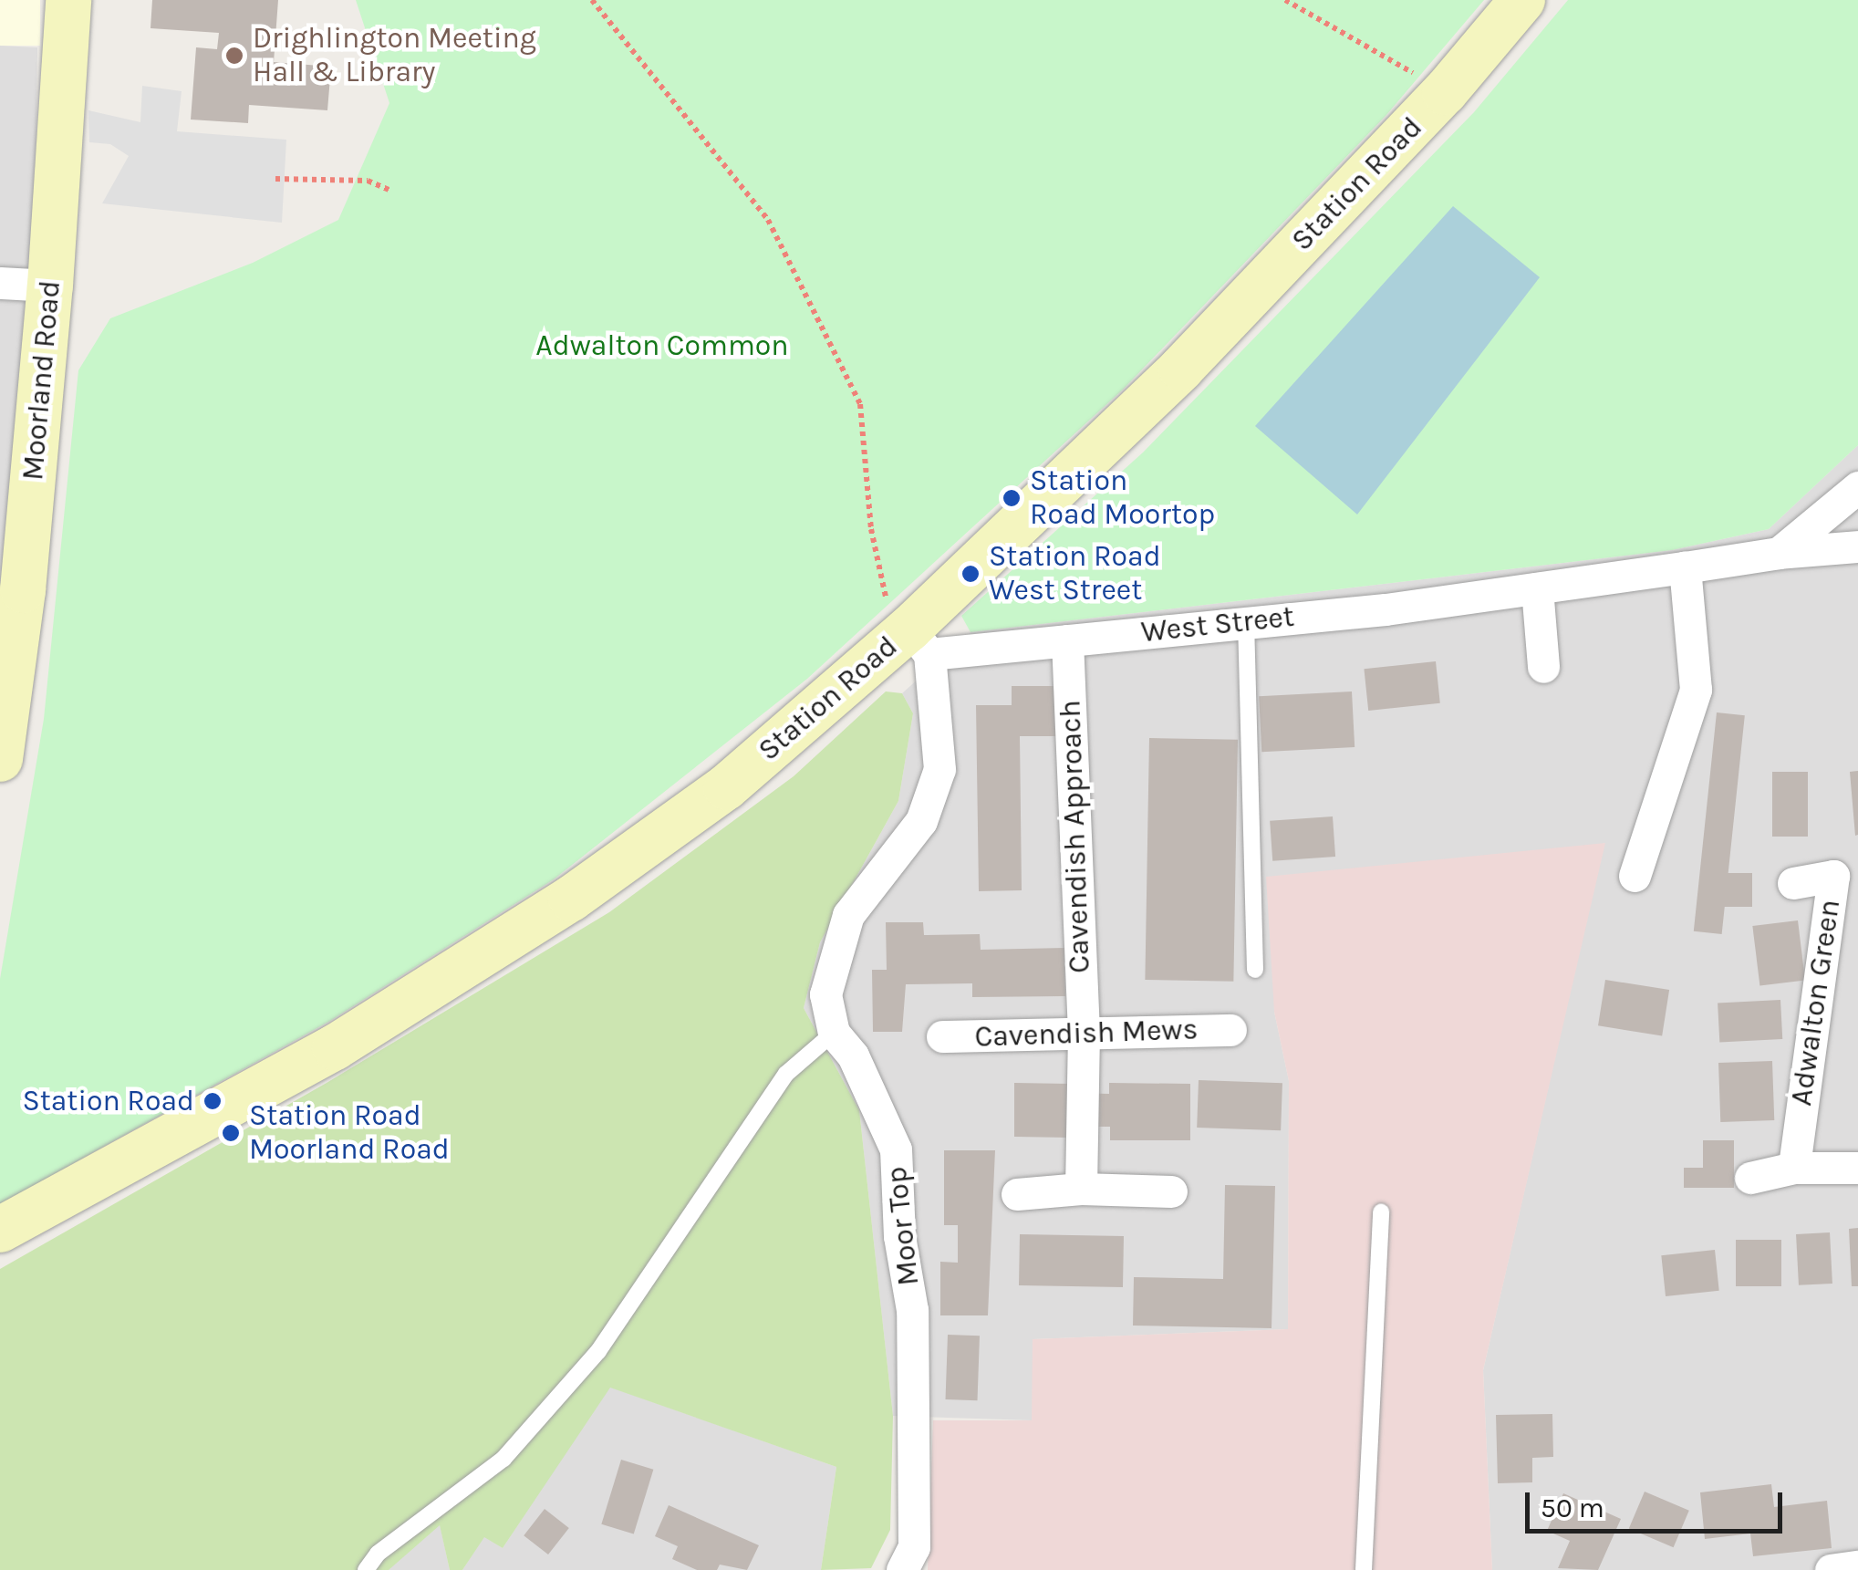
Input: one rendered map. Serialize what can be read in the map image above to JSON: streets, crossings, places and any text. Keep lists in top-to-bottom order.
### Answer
{
  "streets": {
    "main road": ["Station Road", "Moorland Road"],
    "street": [
      "West Street",
      "Cavendish Approach",
      "Adwalton Green",
      "Cavendish Mews",
      "Moor Top"
    ]
  },
  "crossings": [
    ["Station Road", "West Street"],
    ["Station Road", "Moor Top"],
    ["West Street", "Cavendish Approach"],
    ["West Street", "Moor Top"],
    ["Cavendish Approach", "Cavendish Mews"]
  ],
  "parks": ["Adwalton Common"],
  "places": [
    "Drighlington Meeting Hall & Library",
    "Station Road Moortop",
    "Station Road West Street",
    "Station Road",
    "Station Road Moorland Road"
  ],
  "scale_bar": "50 m"
}
